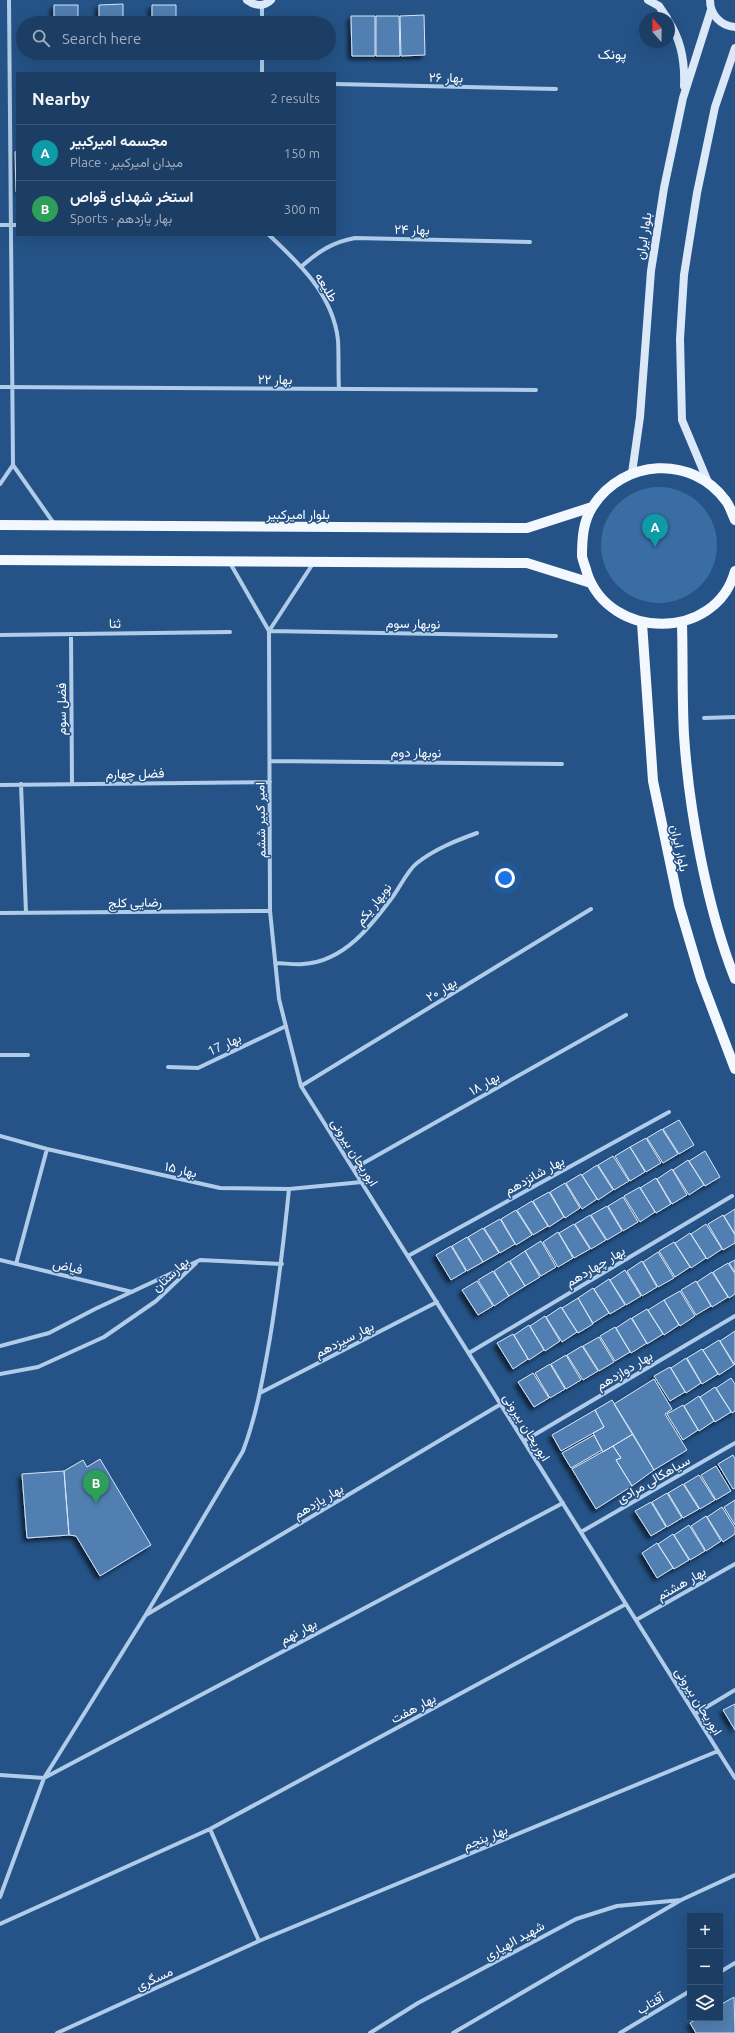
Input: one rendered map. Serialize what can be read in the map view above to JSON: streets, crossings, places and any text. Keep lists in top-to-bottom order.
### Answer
{
  "streets": {
    "main road": ["بلوار ایران", "بلوار امیرکبیر"],
    "street": [
      "بهار ۲۶",
      "بهار ۲۴",
      "طلیعه",
      "بهار ۲۲",
      "ثنا",
      "نوبهار سوم",
      "فضل سوم",
      "نوبهار دوم",
      "فضل چهارم",
      "امیر کبیر ششم",
      "رضایی کلج",
      "نوبهار یکم",
      "بهار ۲۰",
      "بهار 17",
      "بهار ۱۸",
      "ابوریحان بیرونی",
      "بهار ۱۵",
      "بهار شانزدهم",
      "فیاض",
      "بهار چهاردهم",
      "بهارستان",
      "بهار سیزدهم",
      "بهار دوازدهم",
      "سیاهکالی مرادی",
      "بهار یازدهم",
      "بهار هشتم",
      "بهار نهم",
      "بهار هفت",
      "بهار پنجم",
      "شهید الهیاری",
      "مسگری",
      "آفتاب"
    ]
  },
  "crossings": [
    ["بهار ۲۴", "طلیعه"],
    ["طلیعه", "بهار ۲۲"],
    ["ثنا", "فضل سوم"],
    ["نوبهار سوم", "امیر کبیر ششم"],
    ["فضل سوم", "فضل چهارم"],
    ["نوبهار دوم", "امیر کبیر ششم"],
    ["فضل چهارم", "امیر کبیر ششم"],
    ["امیر کبیر ششم", "رضایی کلج"],
    ["امیر کبیر ششم", "نوبهار یکم"],
    ["امیر کبیر ششم", "بهار ۲۰"],
    ["امیر کبیر ششم", "بهار 17"],
    ["امیر کبیر ششم", "ابوریحان بیرونی"],
    ["بهار ۲۰", "ابوریحان بیرونی"],
    ["بهار ۱۸", "ابوریحان بیرونی"],
    ["ابوریحان بیرونی", "بهار ۱۵"],
    ["ابوریحان بیرونی", "بهار شانزدهم"],
    ["ابوریحان بیرونی", "بهار چهاردهم"],
    ["ابوریحان بیرونی", "بهار سیزدهم"],
    ["ابوریحان بیرونی", "بهار دوازدهم"],
    ["ابوریحان بیرونی", "سیاهکالی مرادی"],
    ["ابوریحان بیرونی", "بهار یازدهم"],
    ["ابوریحان بیرونی", "بهار هشتم"],
    ["ابوریحان بیرونی", "بهار نهم"],
    ["ابوریحان بیرونی", "بهار هفت"],
    ["ابوریحان بیرونی", "بهار پنجم"],
    ["فیاض", "بهارستان"],
    ["بهار پنجم", "مسگری"]
  ],
  "districts": ["پونک"],
  "north": "top",
  "page": {
    "search": "Search here",
    "heading": ["Nearby", "2 results"],
    "list": [
      {
        "mark": "A",
        "name": "مجسمه امیرکبیر",
        "note": "Place · میدان امیرکبیر",
        "value": "150 m"
      },
      {
        "mark": "B",
        "name": "استخر شهدای قواص",
        "note": "Sports · بهار یازدهم",
        "value": "300 m"
      }
    ],
    "pins": ["A", "B"],
    "map_buttons": ["+", "−"]
  }
}
